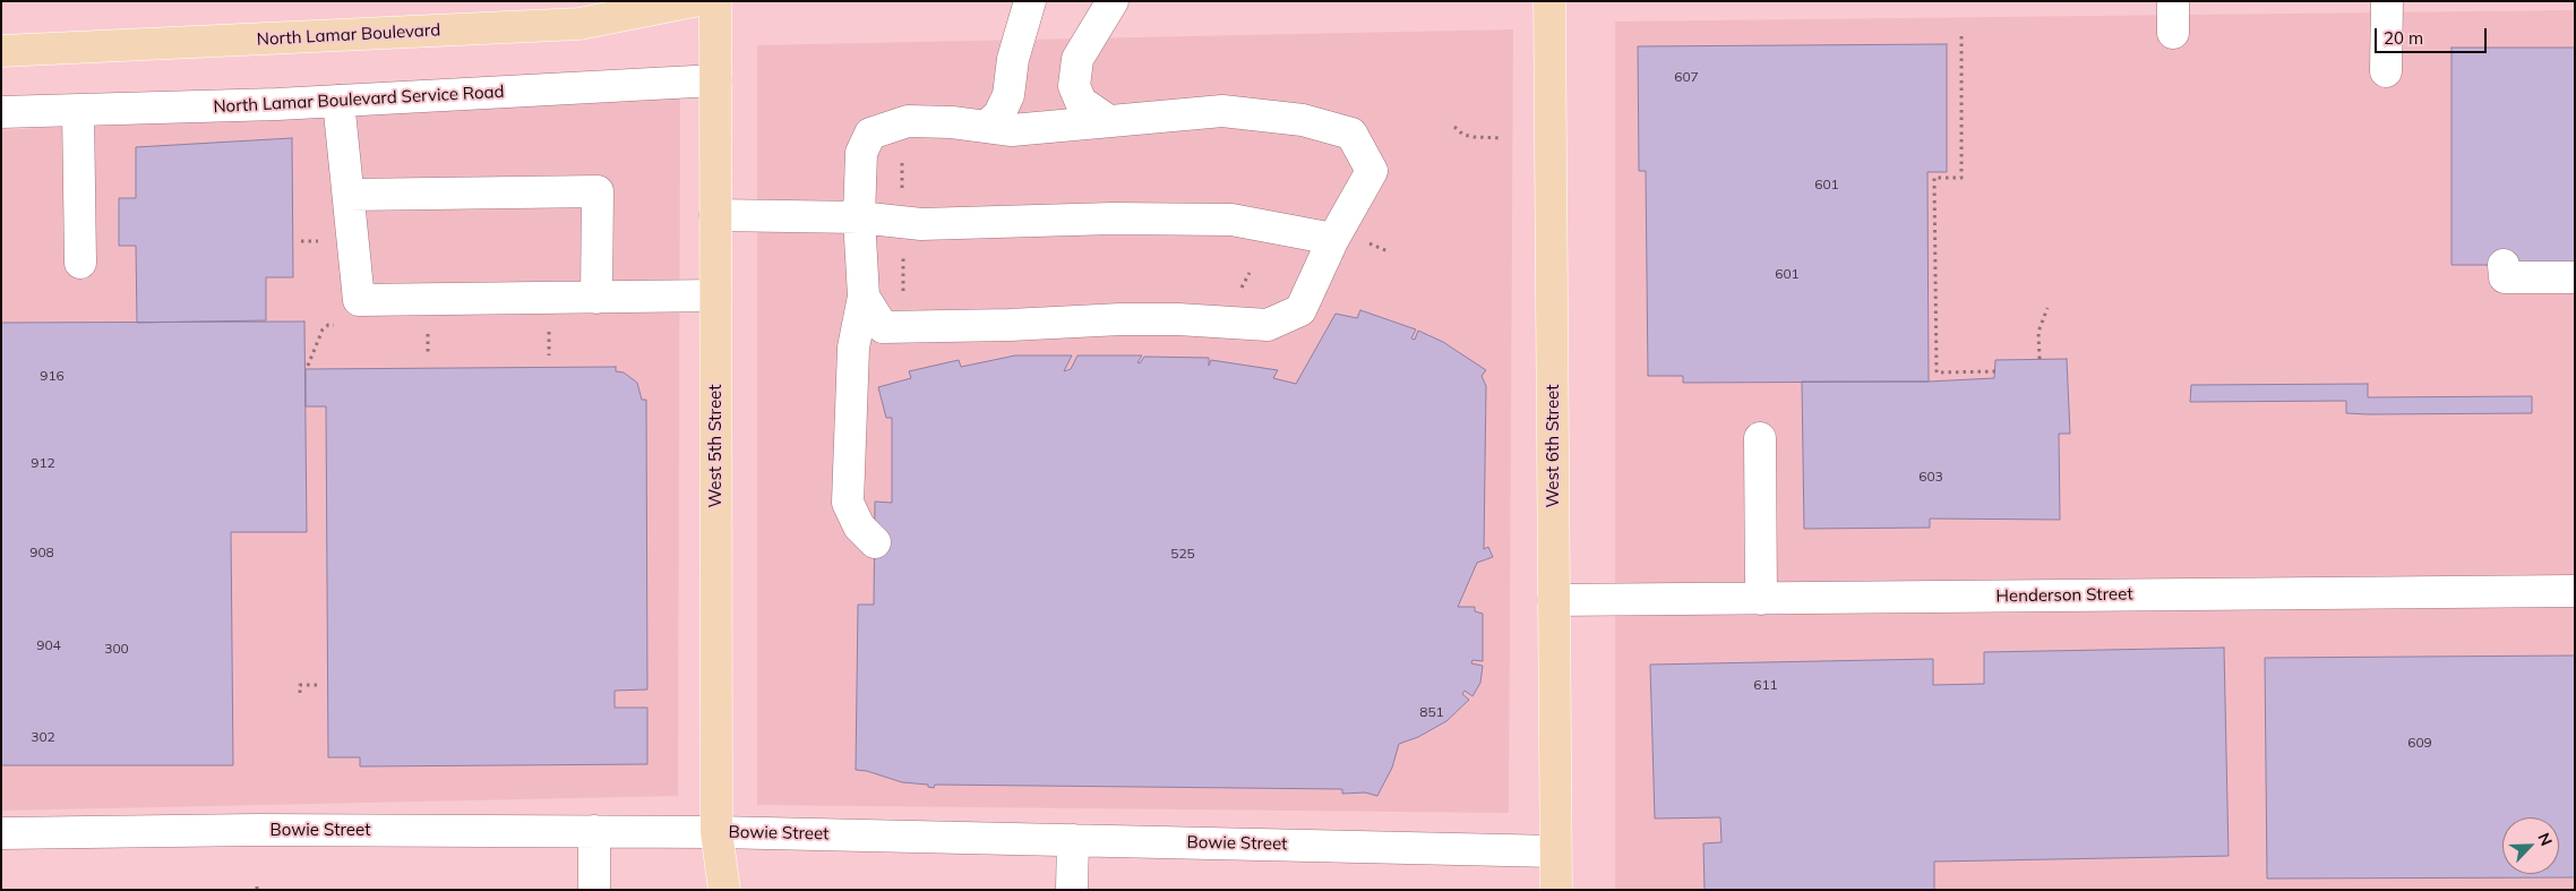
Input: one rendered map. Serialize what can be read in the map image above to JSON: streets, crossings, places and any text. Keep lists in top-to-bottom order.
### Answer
{
  "streets": {
    "main road": ["North Lamar Boulevard", "West 5th Street", "West 6th Street"],
    "street": ["North Lamar Boulevard Service Road", "Henderson Street", "Bowie Street"]
  },
  "crossings": [
    ["North Lamar Boulevard Service Road", "West 5th Street"],
    ["West 5th Street", "Bowie Street"],
    ["West 6th Street", "Henderson Street"],
    ["West 6th Street", "Bowie Street"]
  ],
  "house_numbers": [
    "607",
    "601",
    "601",
    "916",
    "912",
    "603",
    "908",
    "525",
    "904",
    "300",
    "611",
    "851",
    "302",
    "609"
  ],
  "scale_bar": "20 m",
  "north": "top right"
}
